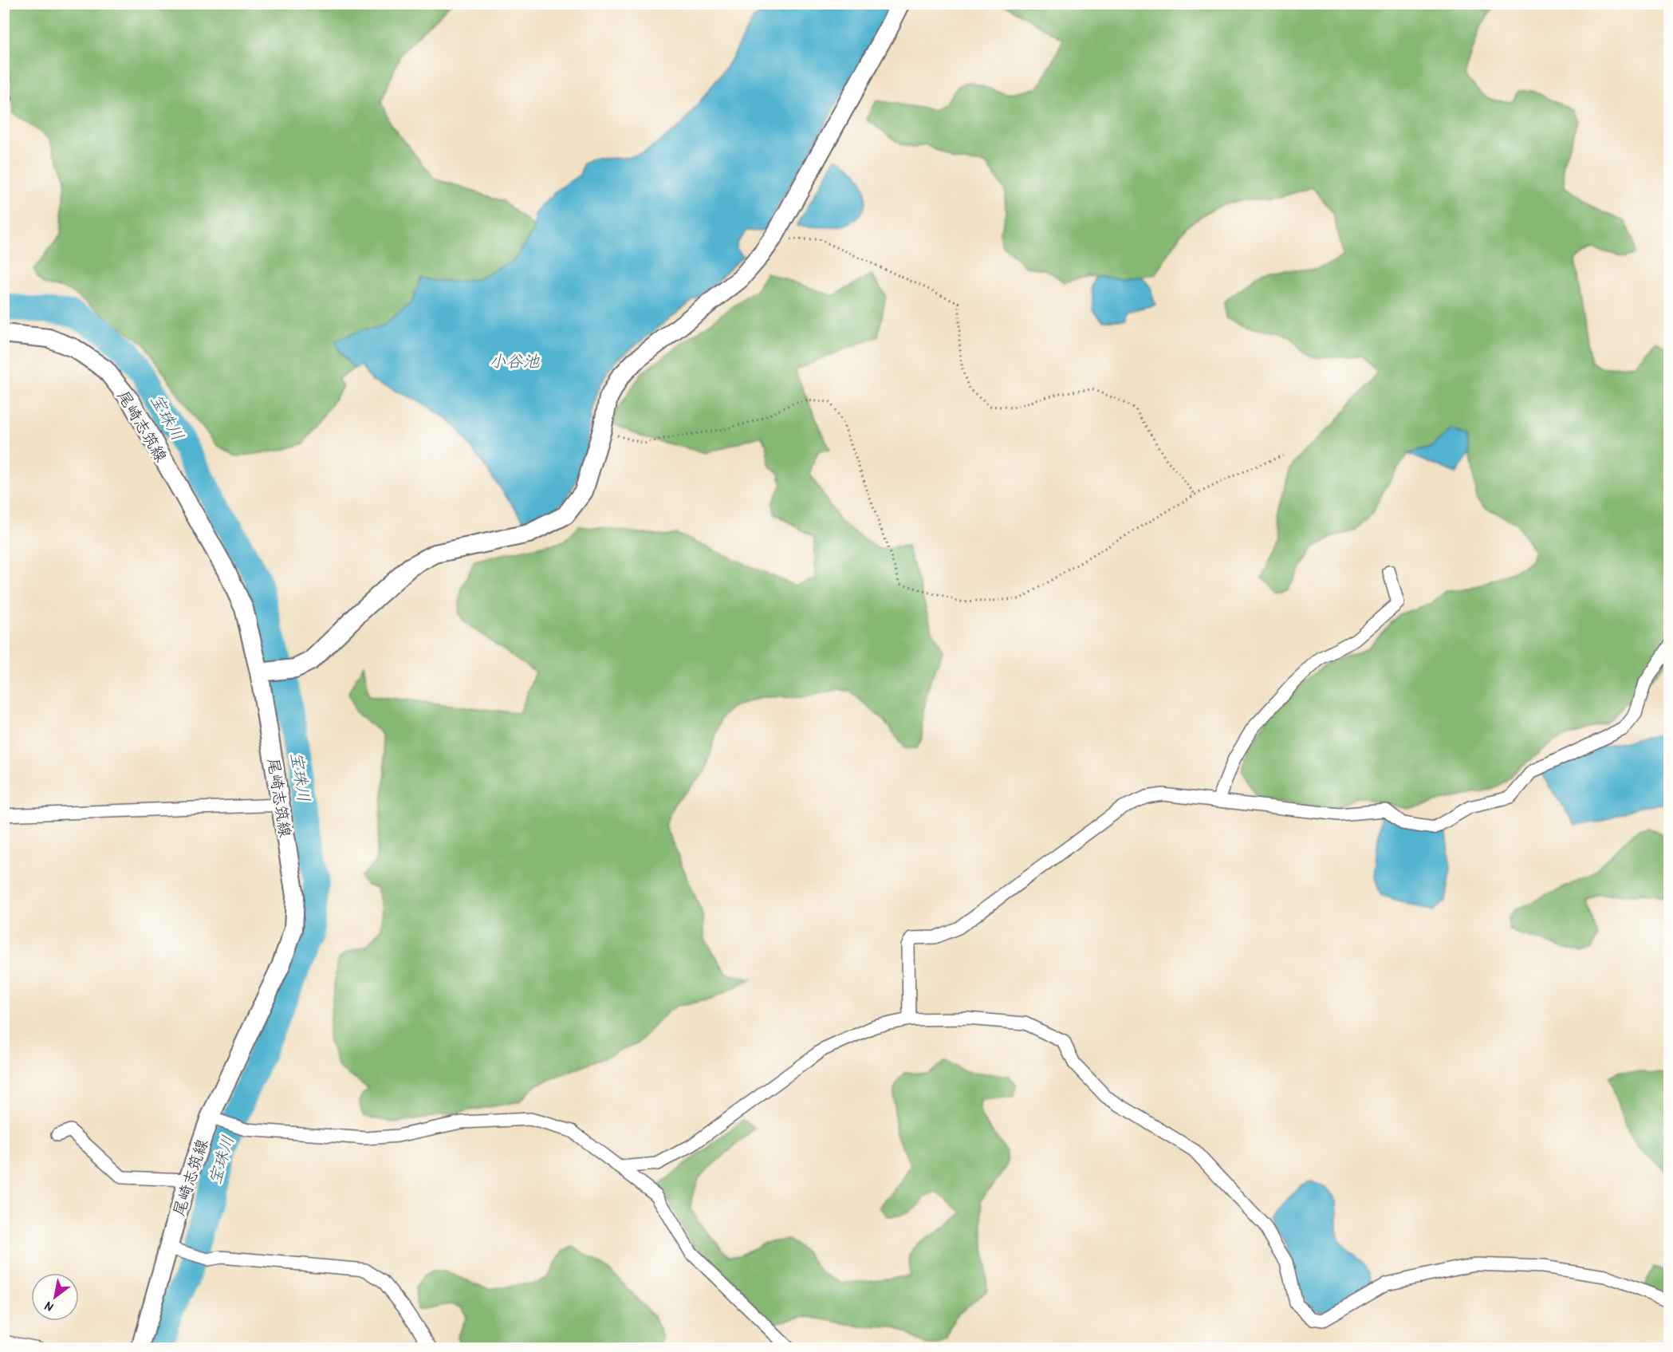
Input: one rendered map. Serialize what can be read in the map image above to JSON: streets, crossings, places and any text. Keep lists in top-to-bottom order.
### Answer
{
  "streets": {
    "main road": ["尾崎志筑線"]
  },
  "water": ["小谷池", "宝珠川"],
  "north": "bottom left"
}
